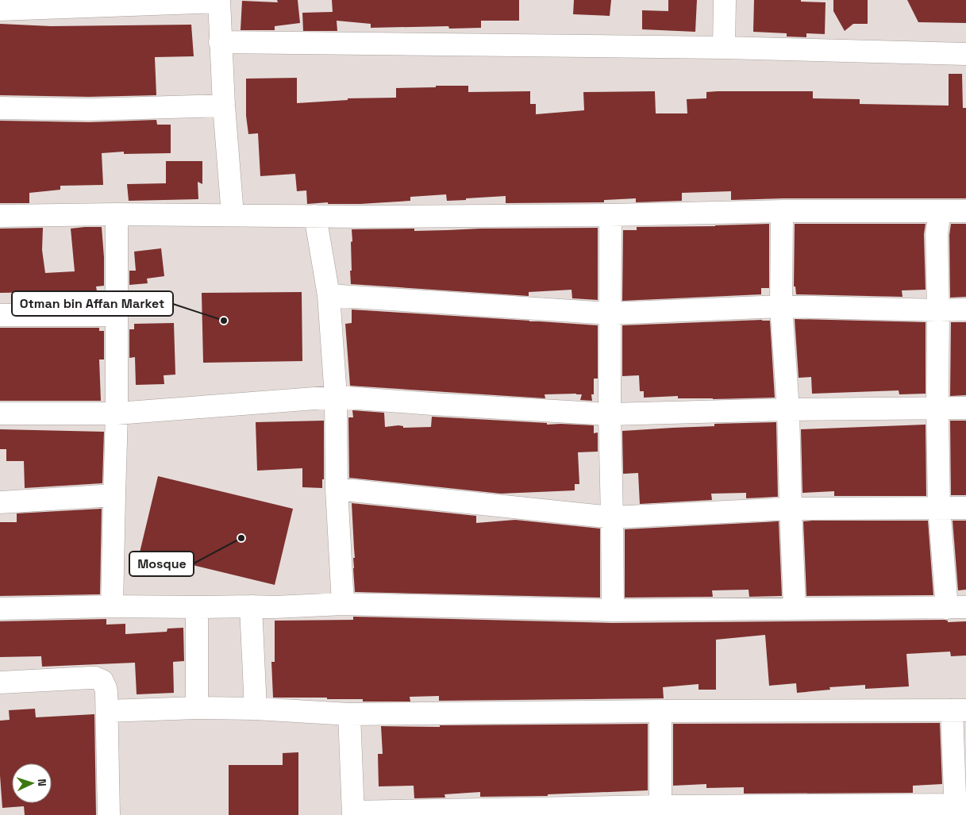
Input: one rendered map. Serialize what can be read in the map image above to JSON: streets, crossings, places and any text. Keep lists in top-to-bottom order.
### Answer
{
  "places": ["Otman bin Affan Market", "Mosque"],
  "north": "right"
}
